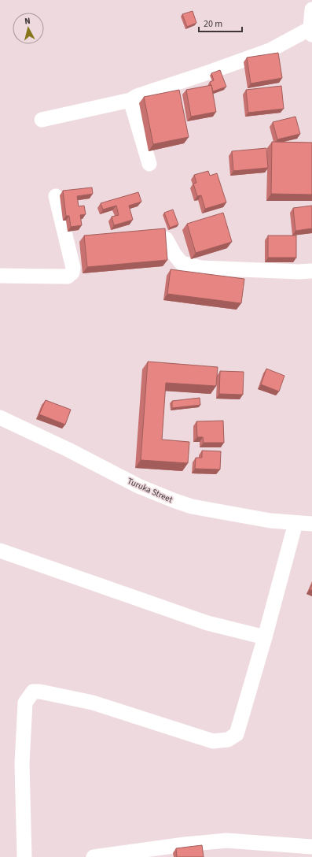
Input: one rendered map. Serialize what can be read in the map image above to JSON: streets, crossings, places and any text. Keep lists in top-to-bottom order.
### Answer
{
  "streets": {
    "street": ["Turuka Street"]
  },
  "scale_bar": "20 m",
  "north": "top"
}
